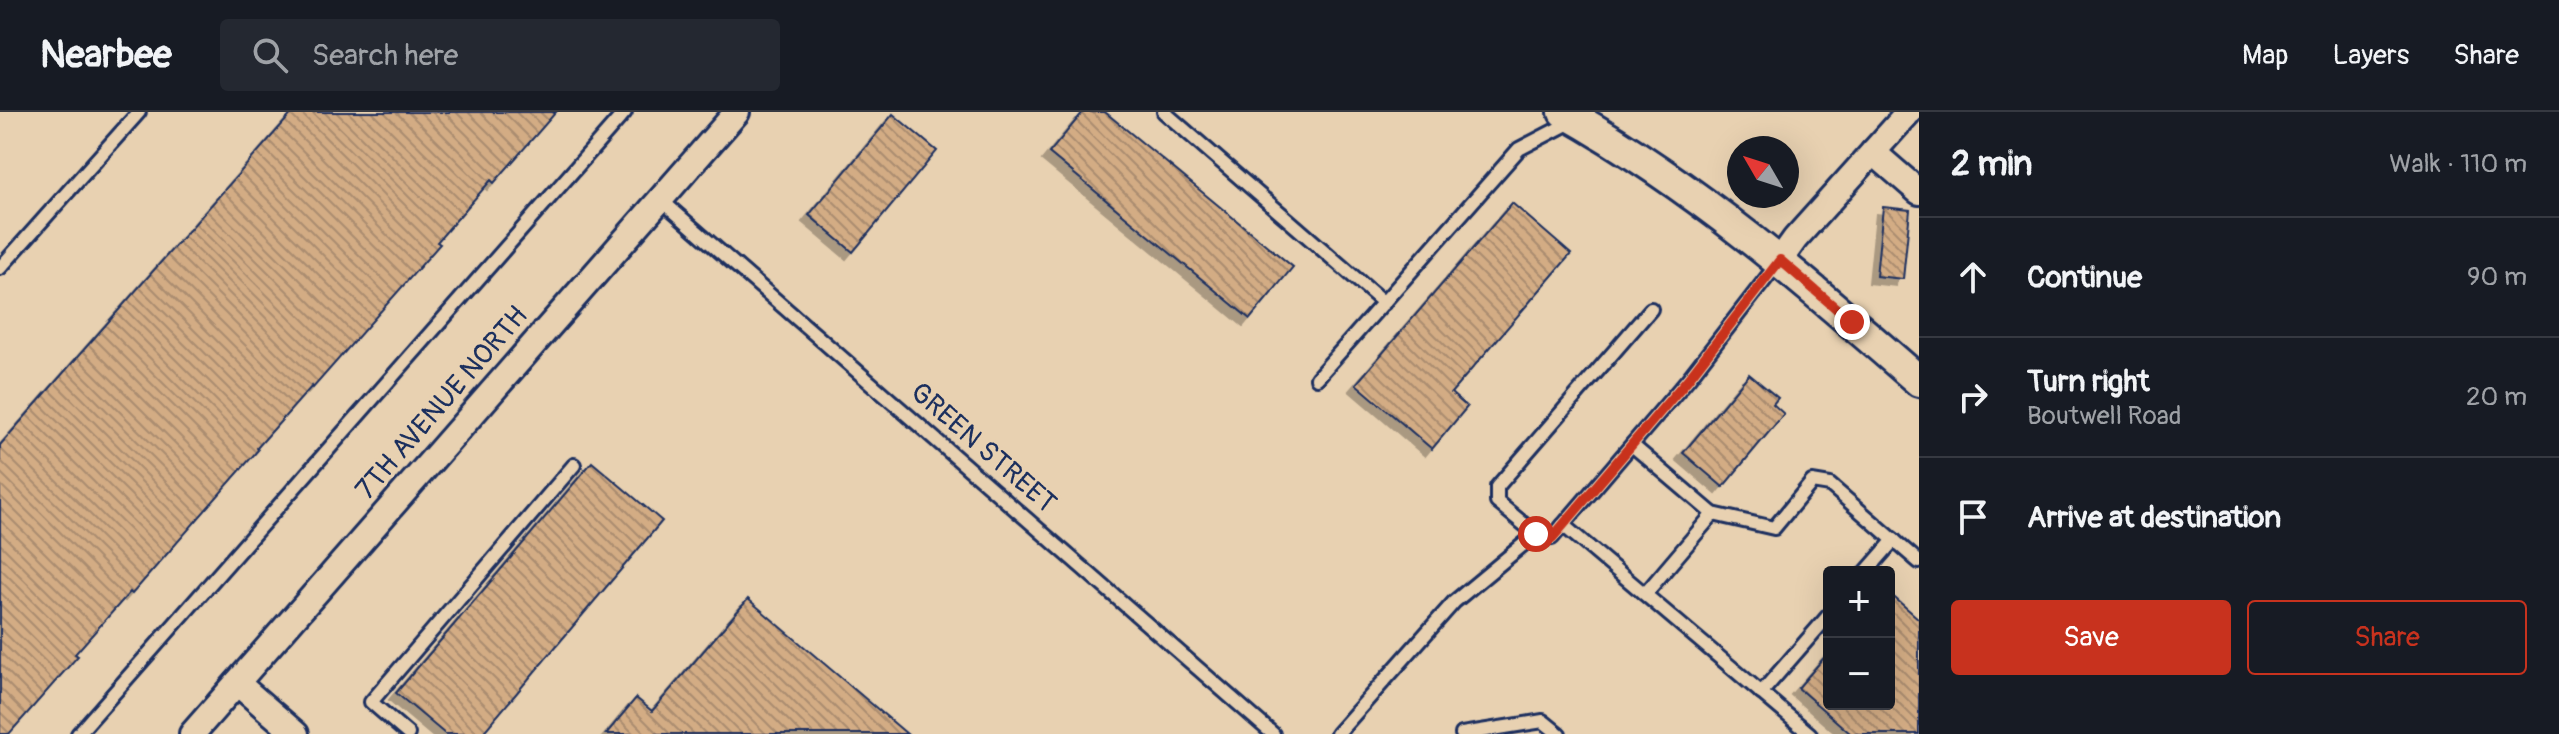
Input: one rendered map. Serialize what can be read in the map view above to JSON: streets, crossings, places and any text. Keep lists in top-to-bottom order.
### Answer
{
  "streets": {
    "street": ["7TH AVENUE NORTH"],
    "lane": ["GREEN STREET"]
  },
  "crossings": [
    ["7TH AVENUE NORTH", "GREEN STREET"]
  ],
  "north": "top left",
  "page": {
    "header": "Nearbee",
    "search": "Search here",
    "nav": ["Map", "Layers", "Share"],
    "heading": ["2 min", "Walk · 110 m"],
    "list": [
      ["Continue", "90 m"],
      ["Turn right", "Boutwell Road", "20 m"],
      "Arrive at destination"
    ],
    "map_buttons": ["+", "−"],
    "buttons": ["Save", "Share"]
  }
}
